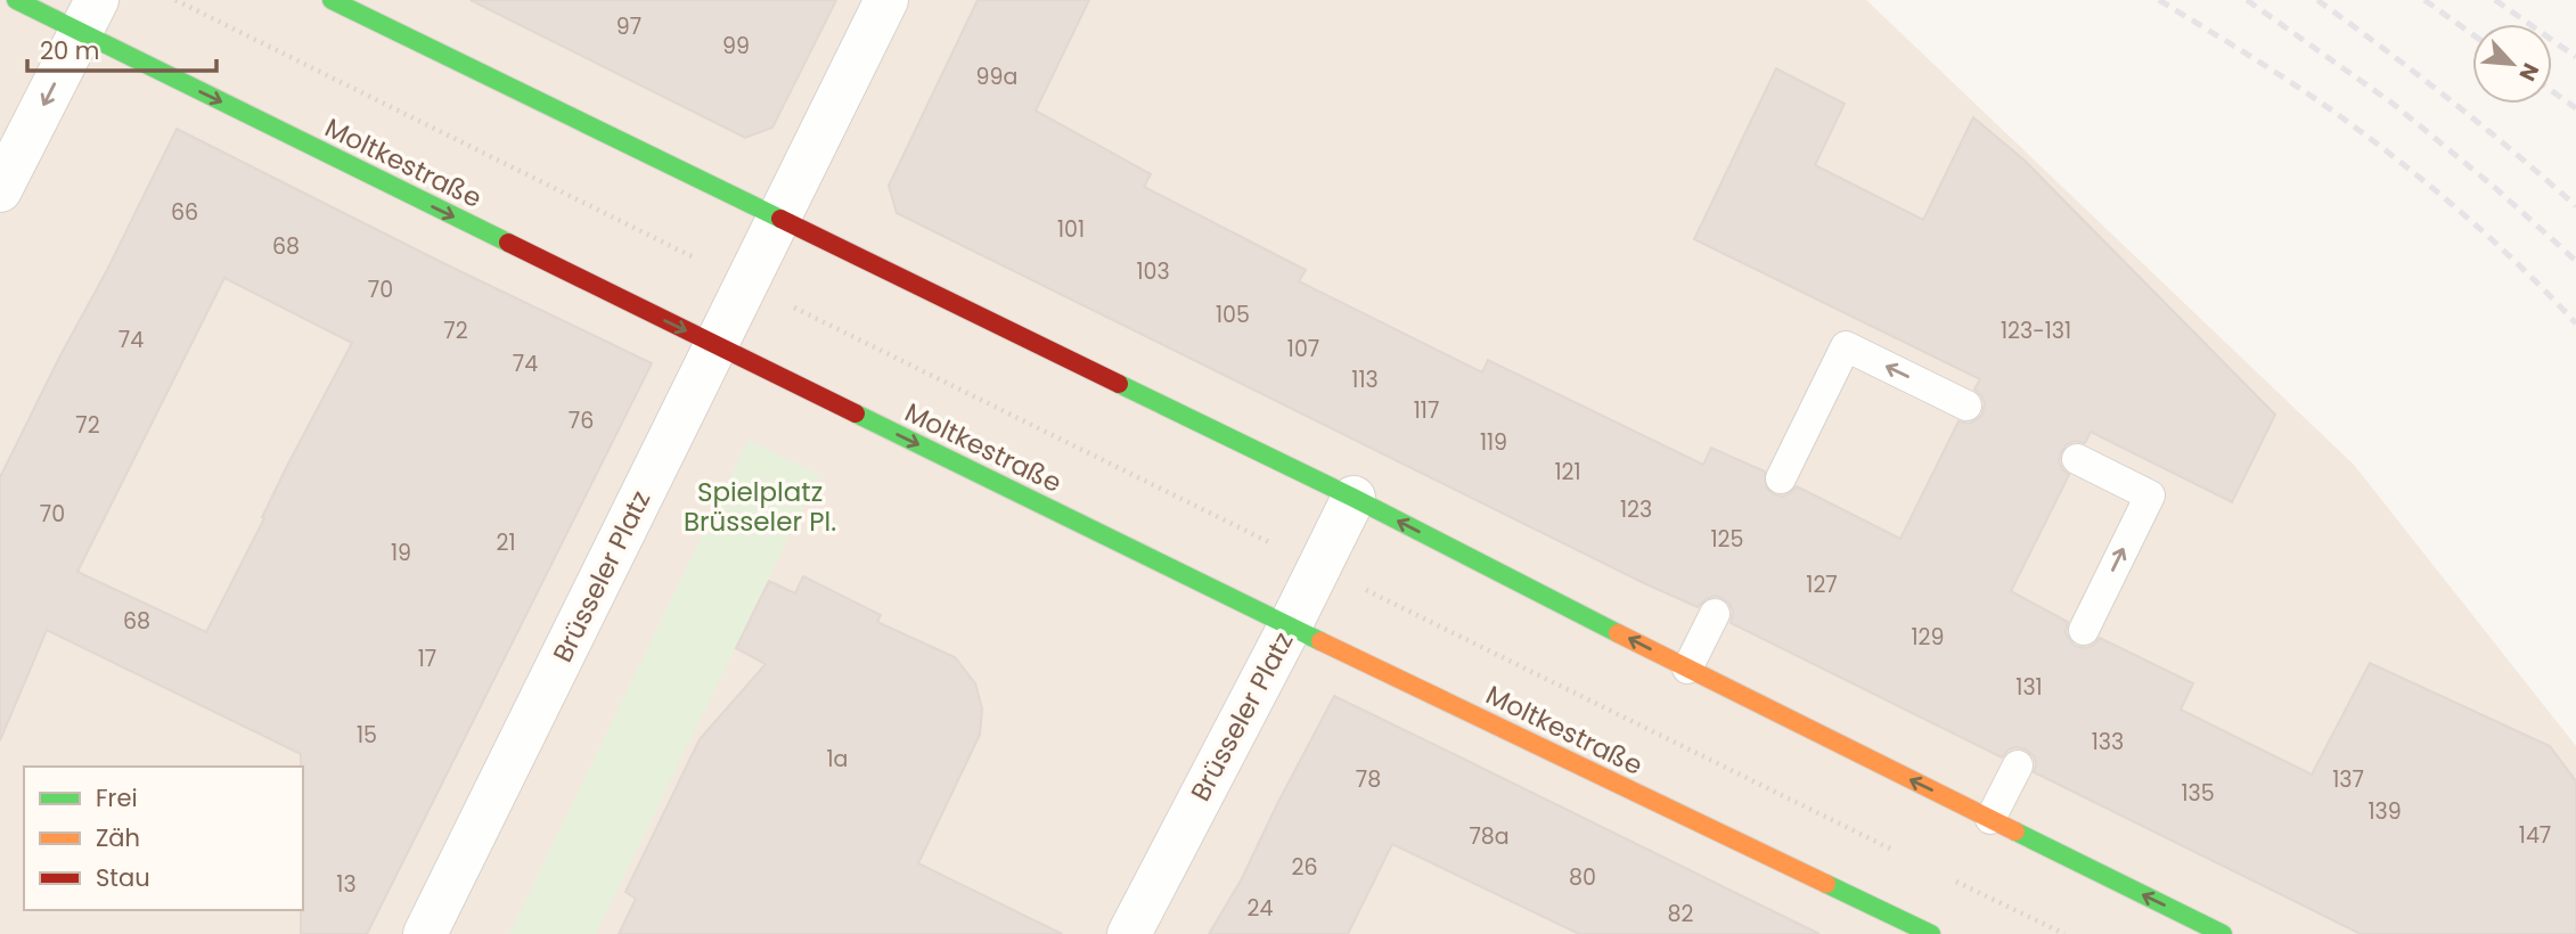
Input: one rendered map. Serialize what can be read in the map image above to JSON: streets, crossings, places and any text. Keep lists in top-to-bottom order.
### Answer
{
  "streets": {
    "street": ["Moltkestraße", "Brüsseler Platz"]
  },
  "crossings": [
    ["Moltkestraße", "Brüsseler Platz"]
  ],
  "parks": ["Spielplatz Brüsseler Pl."],
  "house_numbers": [
    "97",
    "99",
    "99a",
    "66",
    "101",
    "68",
    "103",
    "70",
    "105",
    "72",
    "123-131",
    "74",
    "107",
    "74",
    "113",
    "117",
    "76",
    "72",
    "119",
    "121",
    "123",
    "70",
    "125",
    "21",
    "19",
    "127",
    "68",
    "129",
    "17",
    "131",
    "15",
    "133",
    "1a",
    "78",
    "137",
    "135",
    "139",
    "147",
    "78a",
    "26",
    "80",
    "13",
    "24",
    "82"
  ],
  "legend": ["Frei", "Zäh", "Stau"],
  "scale_bar": "20 m",
  "north": "bottom right"
}
